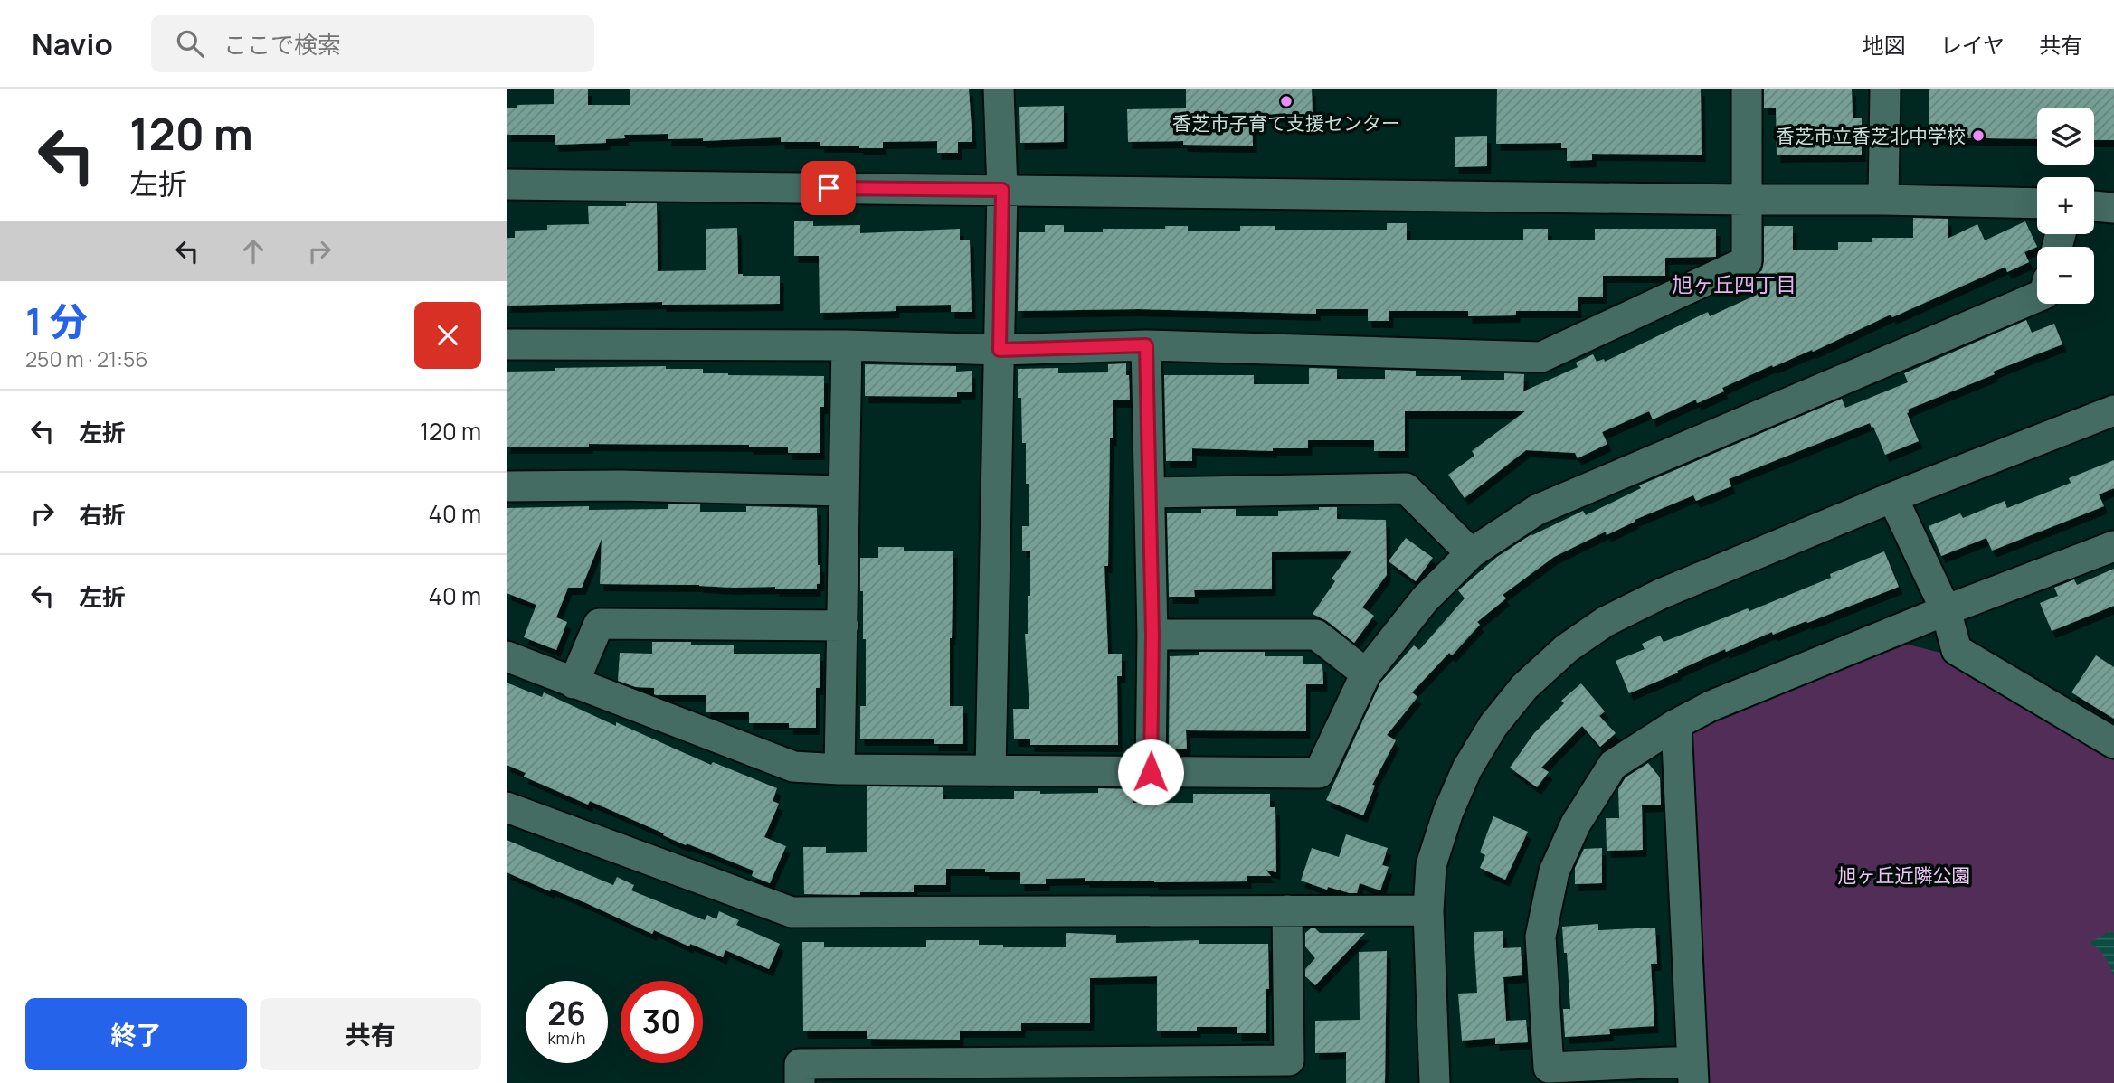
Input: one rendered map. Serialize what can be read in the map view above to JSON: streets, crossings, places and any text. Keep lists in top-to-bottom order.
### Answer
{
  "districts": ["旭ヶ丘四丁目"],
  "parks": ["旭ヶ丘近隣公園"],
  "places": ["香芝市子育て支援センター", "香芝市立香芝北中学校"],
  "page": {
    "header": "Navio",
    "search": "ここで検索",
    "nav": ["地図", "レイヤ", "共有"],
    "turn": ["120 m", "左折"],
    "map_buttons": ["+", "−"],
    "heading": ["1 分", "250 m · 21:56"],
    "list": [
      {
        "name": "左折",
        "value": "120 m"
      },
      {
        "name": "右折",
        "value": "40 m"
      },
      {
        "name": "左折",
        "value": "40 m"
      }
    ],
    "speed": "26 km/h",
    "limit": "30",
    "buttons": ["終了", "共有"]
  }
}
